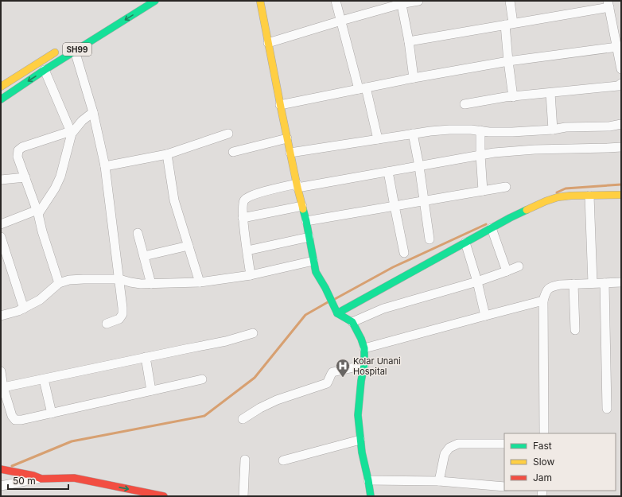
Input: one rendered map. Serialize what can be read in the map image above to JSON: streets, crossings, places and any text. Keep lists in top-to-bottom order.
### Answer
{
  "streets": {
    "street": ["SH99"]
  },
  "places": {
    "hospital": ["Kolar Unani Hospital"]
  },
  "legend": ["Fast", "Slow", "Jam"],
  "scale_bar": "50 m"
}
